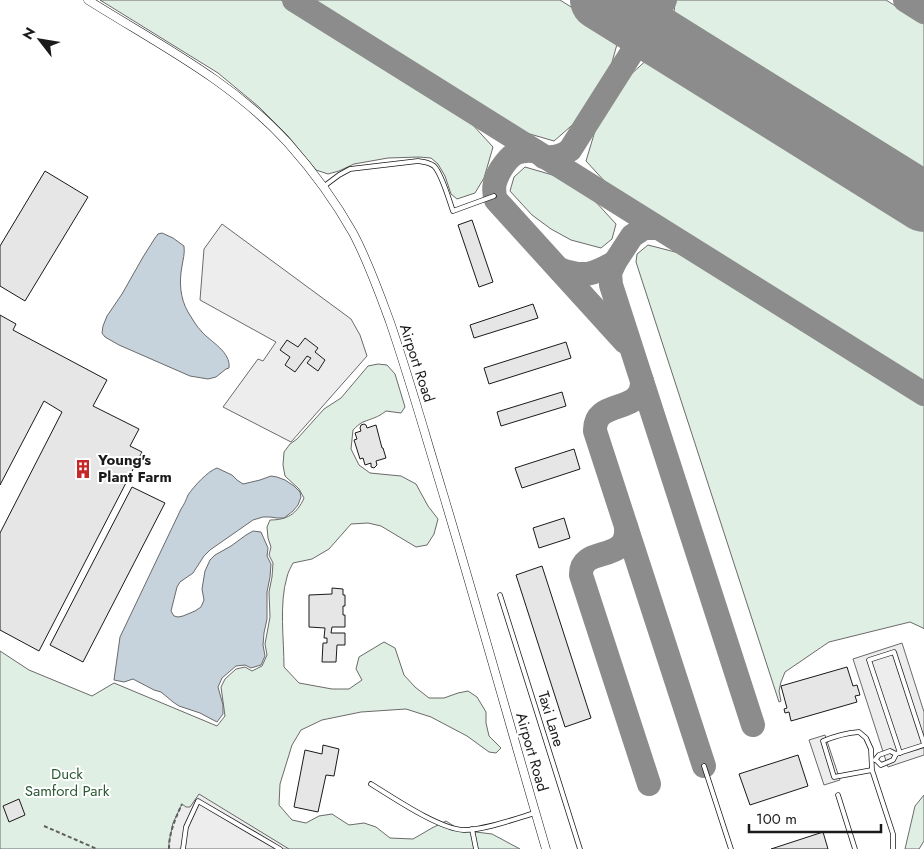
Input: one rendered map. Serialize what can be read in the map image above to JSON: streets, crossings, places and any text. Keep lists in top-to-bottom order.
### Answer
{
  "streets": {
    "street": ["Airport Road"],
    "lane": ["Taxi Lane"]
  },
  "parks": ["Duck Samford Park"],
  "places": {
    "building": ["Young's Plant Farm"]
  },
  "scale_bar": "100 m",
  "north": "top left"
}
